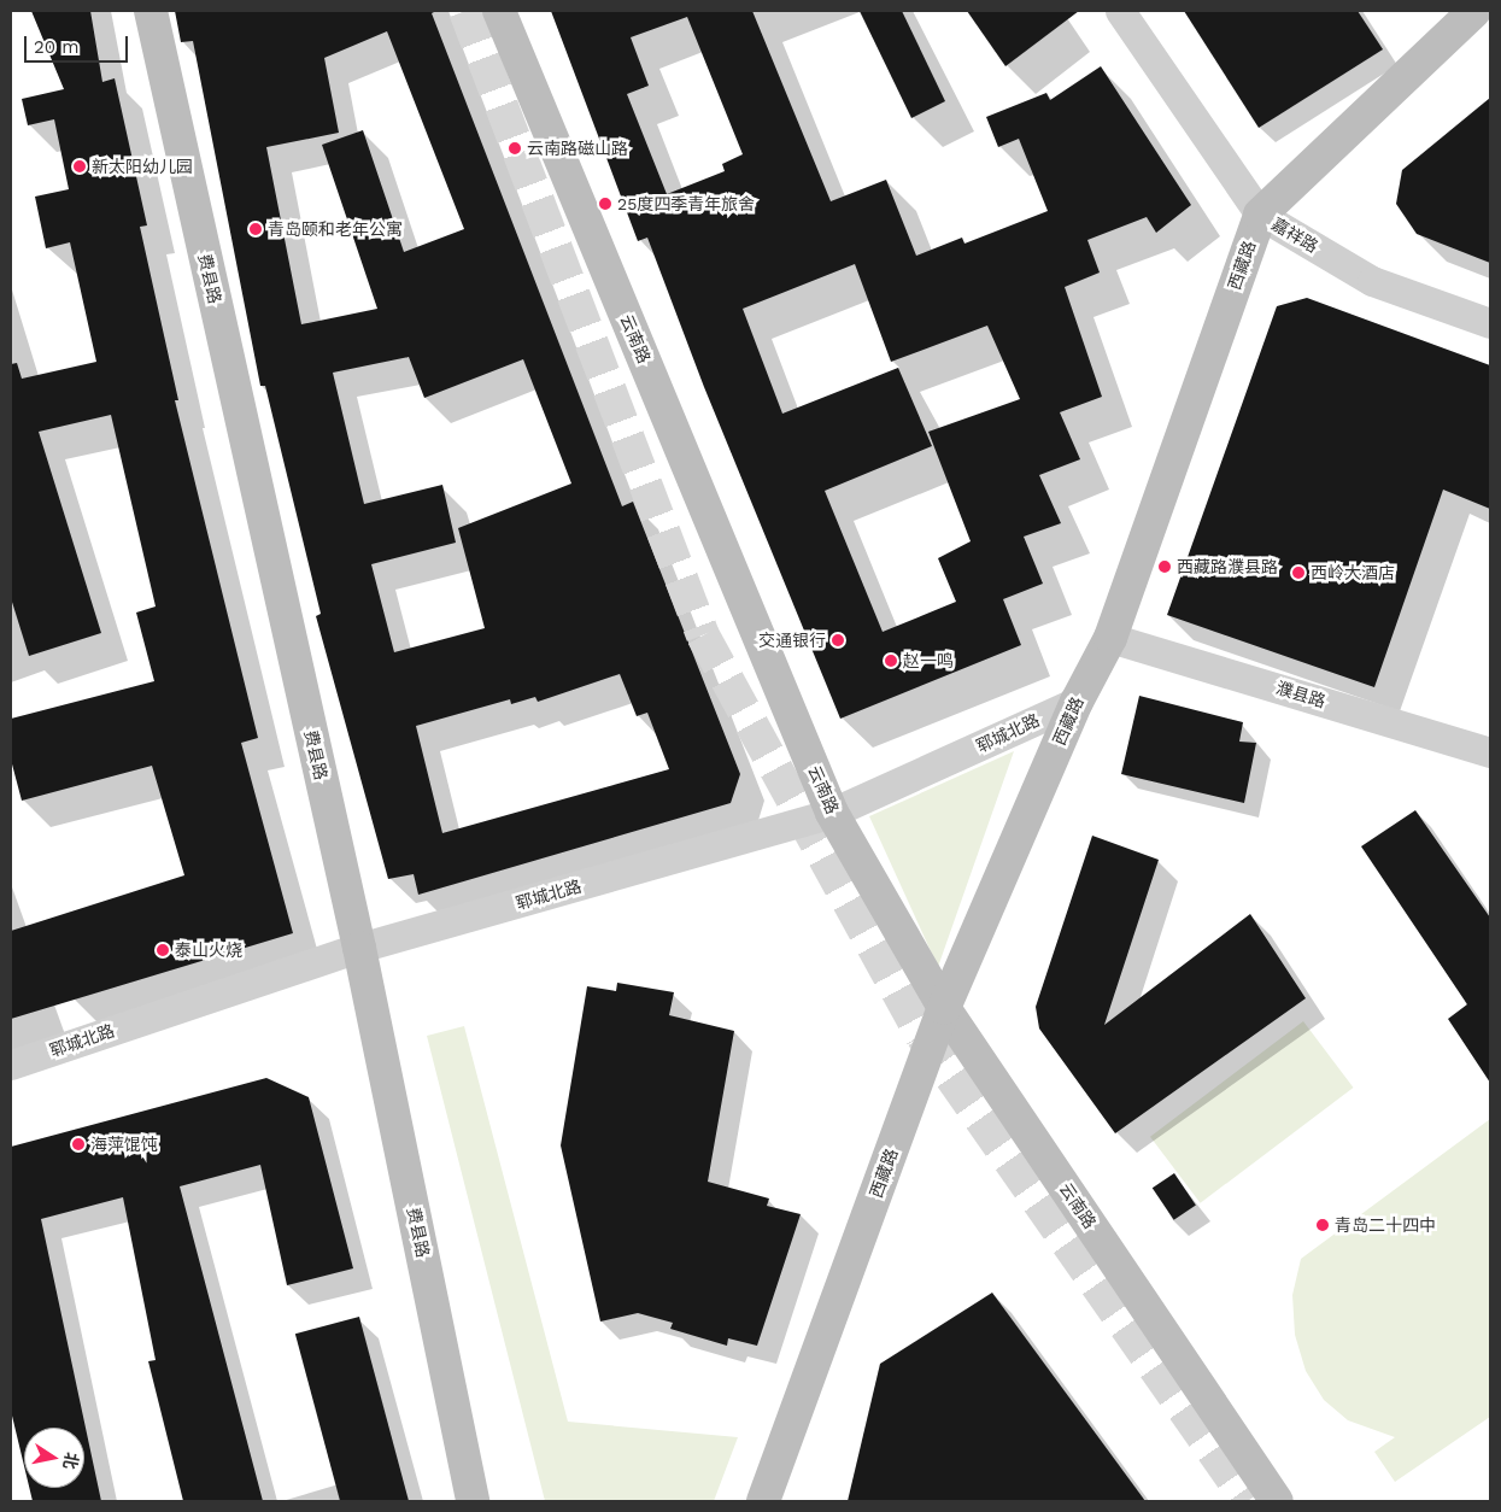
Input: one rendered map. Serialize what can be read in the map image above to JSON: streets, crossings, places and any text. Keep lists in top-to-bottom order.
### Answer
{
  "streets": {
    "street": [
      "嘉祥路",
      "西藏路",
      "费县路",
      "云南路",
      "濮县路",
      "郓城北路"
    ]
  },
  "crossings": [
    ["嘉祥路", "西藏路"],
    ["西藏路", "云南路"],
    ["西藏路", "濮县路"],
    ["西藏路", "郓城北路"],
    ["费县路", "郓城北路"],
    ["云南路", "郓城北路"]
  ],
  "places": [
    "云南路磁山路",
    "新太阳幼儿园",
    "25度四季青年旅舍",
    "青岛颐和老年公寓",
    "西藏路濮县路",
    "西岭大酒店",
    "交通银行",
    "赵一鸣",
    "泰山火烧",
    "海萍馄饨",
    "青岛二十四中"
  ],
  "scale_bar": "20 m",
  "north": "right"
}
